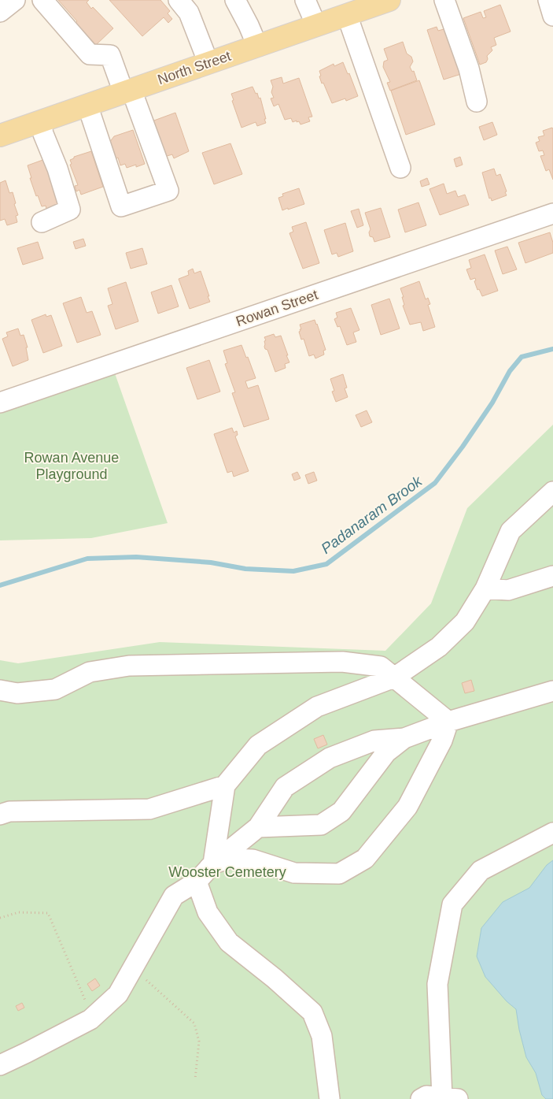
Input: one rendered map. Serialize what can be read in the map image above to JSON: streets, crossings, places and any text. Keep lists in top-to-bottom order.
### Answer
{
  "streets": {
    "main road": ["North Street"],
    "street": ["Rowan Street"]
  },
  "water": ["Padanaram Brook"],
  "parks": ["Rowan Avenue Playground", "Wooster Cemetery"]
}
